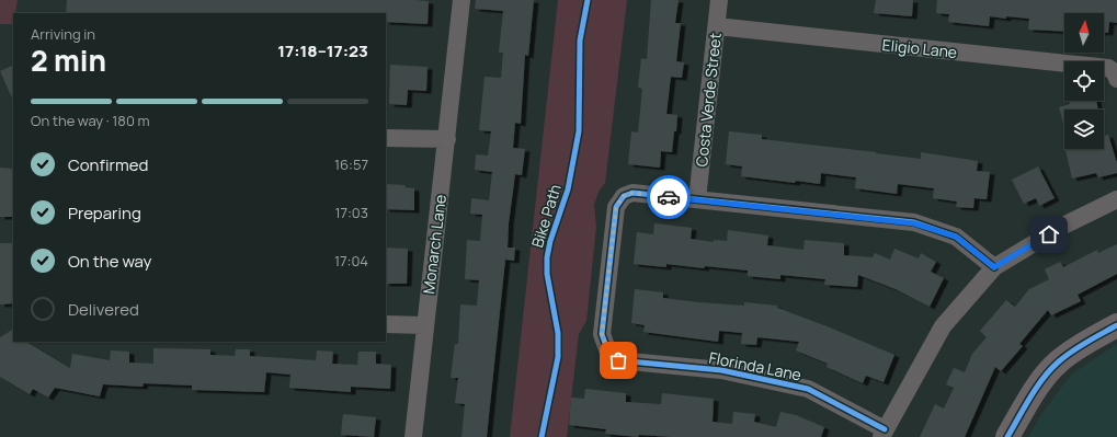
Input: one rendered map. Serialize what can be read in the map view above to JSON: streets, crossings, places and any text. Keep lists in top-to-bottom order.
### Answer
{
  "streets": {
    "street": [
      "Eligio Lane",
      "Costa Verde Street",
      "Monarch Lane",
      "Florinda Lane"
    ],
    "cycle path": ["Bike Path"]
  },
  "crossings": [
    ["Eligio Lane", "Costa Verde Street"],
    ["Costa Verde Street", "Florinda Lane"]
  ],
  "north": "top",
  "page": {
    "heading": ["2 min", "Arriving in", "17:18–17:23"],
    "bar": "On the way · 180 m",
    "list": [
      ["Confirmed", "16:57"],
      ["Preparing", "17:03"],
      ["On the way", "17:04"],
      "Delivered"
    ]
  }
}
